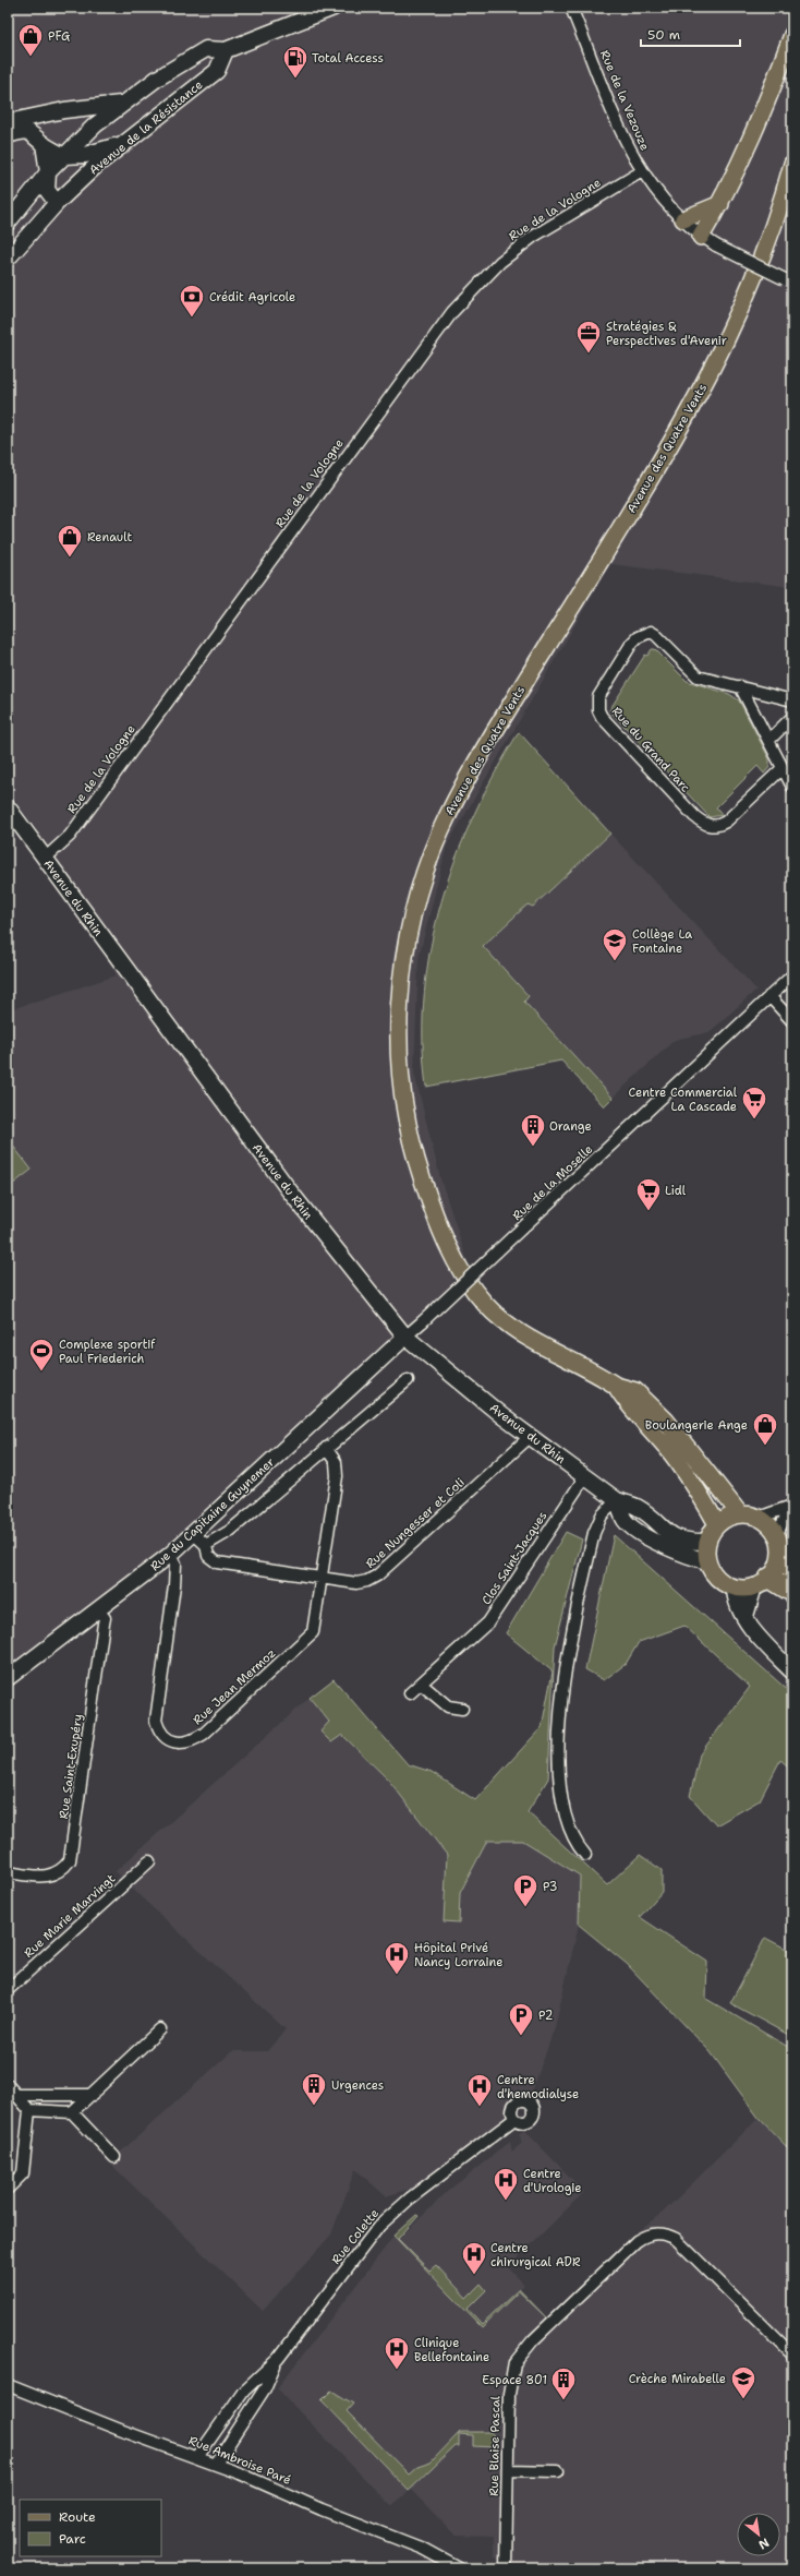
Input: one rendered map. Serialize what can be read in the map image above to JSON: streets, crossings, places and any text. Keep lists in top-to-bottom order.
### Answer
{
  "streets": {
    "main road": [
      "Avenue de la Résistance",
      "Avenue des Quatre Vents",
      "Avenue du Rhin",
      "Rue du Capitaine Guynemer"
    ],
    "street": [
      "Rue de la Vezouze",
      "Rue de la Vologne",
      "Rue du Grand Parc",
      "Rue de la Moselle",
      "Rue Nungesser et Coli",
      "Clos Saint-Jacques",
      "Rue Jean Mermoz",
      "Rue Saint-Exupéry",
      "Rue Marie Marvingt",
      "Rue Colette",
      "Rue Blaise Pascal",
      "Rue Ambroise Paré"
    ]
  },
  "crossings": [
    ["Rue de la Vezouze", "Rue de la Vologne"],
    ["Rue de la Vologne", "Avenue du Rhin"],
    ["Avenue des Quatre Vents", "Avenue du Rhin"],
    ["Avenue du Rhin", "Rue de la Moselle"],
    ["Avenue du Rhin", "Rue du Capitaine Guynemer"],
    ["Avenue du Rhin", "Rue Nungesser et Coli"],
    ["Avenue du Rhin", "Clos Saint-Jacques"],
    ["Rue de la Moselle", "Rue du Capitaine Guynemer"],
    ["Rue du Capitaine Guynemer", "Rue Jean Mermoz"],
    ["Rue du Capitaine Guynemer", "Rue Saint-Exupéry"],
    ["Rue Nungesser et Coli", "Rue Jean Mermoz"],
    ["Rue Colette", "Rue Ambroise Paré"]
  ],
  "places": {
    "shop": ["PFG", "Renault", "Boulangerie Ange"],
    "fuel station": ["Total Access"],
    "bank": ["Crédit Agricole"],
    "office": ["Stratégies & Perspectives d'Avenir"],
    "school or university": ["Collège La Fontaine", "Crèche Mirabelle"],
    "supermarket": ["Centre Commercial La Cascade", "Lidl"],
    "building": ["Orange", "Urgences", "Espace 801"],
    "sports": ["Complexe sportif Paul Friederich"],
    "parking": ["P3", "P2"],
    "hospital": [
      "Hôpital Privé Nancy Lorraine",
      "Centre d'hemodialyse",
      "Centre d'Urologie",
      "Centre chirurgical ADR",
      "Clinique Bellefontaine"
    ]
  },
  "legend": ["Route", "Parc"],
  "scale_bar": "50 m",
  "north": "bottom right"
}
